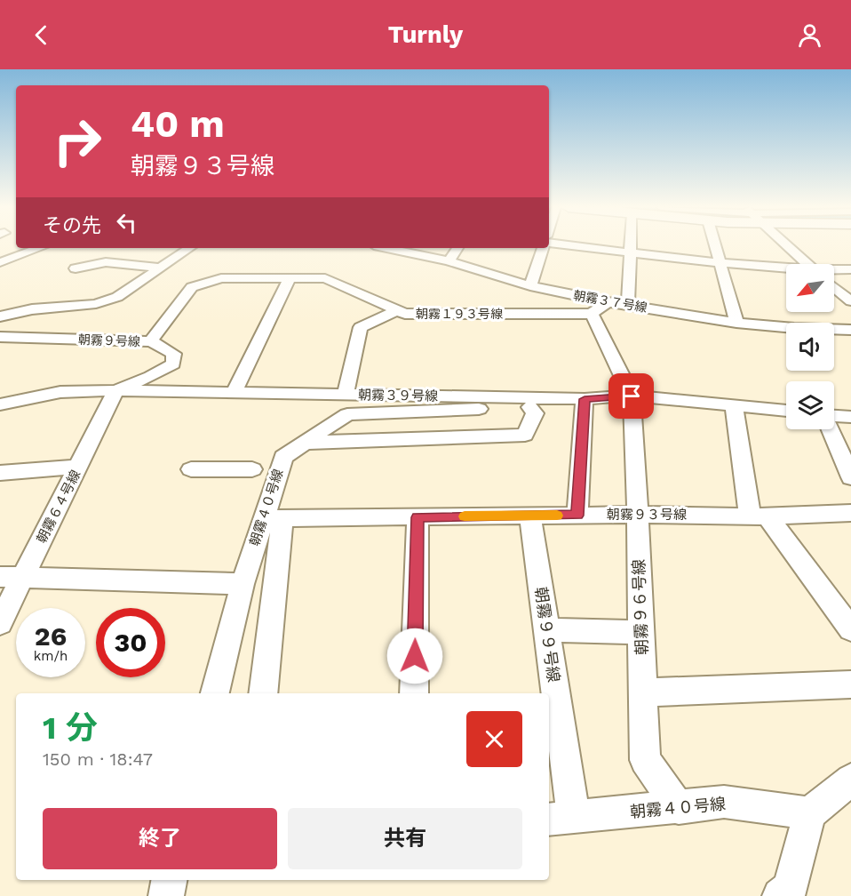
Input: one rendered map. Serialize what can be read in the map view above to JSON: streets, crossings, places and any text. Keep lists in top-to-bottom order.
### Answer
{
  "streets": {
    "street": [
      "朝霧３７号線",
      "朝霧１９３号線",
      "朝霧９号線",
      "朝霧３９号線",
      "朝霧６４号線",
      "朝霧４０号線",
      "朝霧９３号線",
      "朝霧９６号線",
      "朝霧９９号線"
    ]
  },
  "crossings": [
    ["朝霧１９３号線", "朝霧９号線"],
    ["朝霧９号線", "朝霧３９号線"],
    ["朝霧９号線", "朝霧６４号線"],
    ["朝霧３９号線", "朝霧６４号線"],
    ["朝霧３９号線", "朝霧４０号線"],
    ["朝霧３９号線", "朝霧９６号線"],
    ["朝霧４０号線", "朝霧９３号線"],
    ["朝霧４０号線", "朝霧９６号線"],
    ["朝霧４０号線", "朝霧９９号線"],
    ["朝霧９３号線", "朝霧９６号線"],
    ["朝霧９３号線", "朝霧９９号線"]
  ],
  "north": "bottom left",
  "page": {
    "header": "Turnly",
    "turn": ["40 m", "朝霧９３号線"],
    "then": "その先",
    "speed": "26 km/h",
    "limit": "30",
    "heading": ["1 分", "150 m · 18:47"],
    "buttons": ["終了", "共有"]
  }
}
